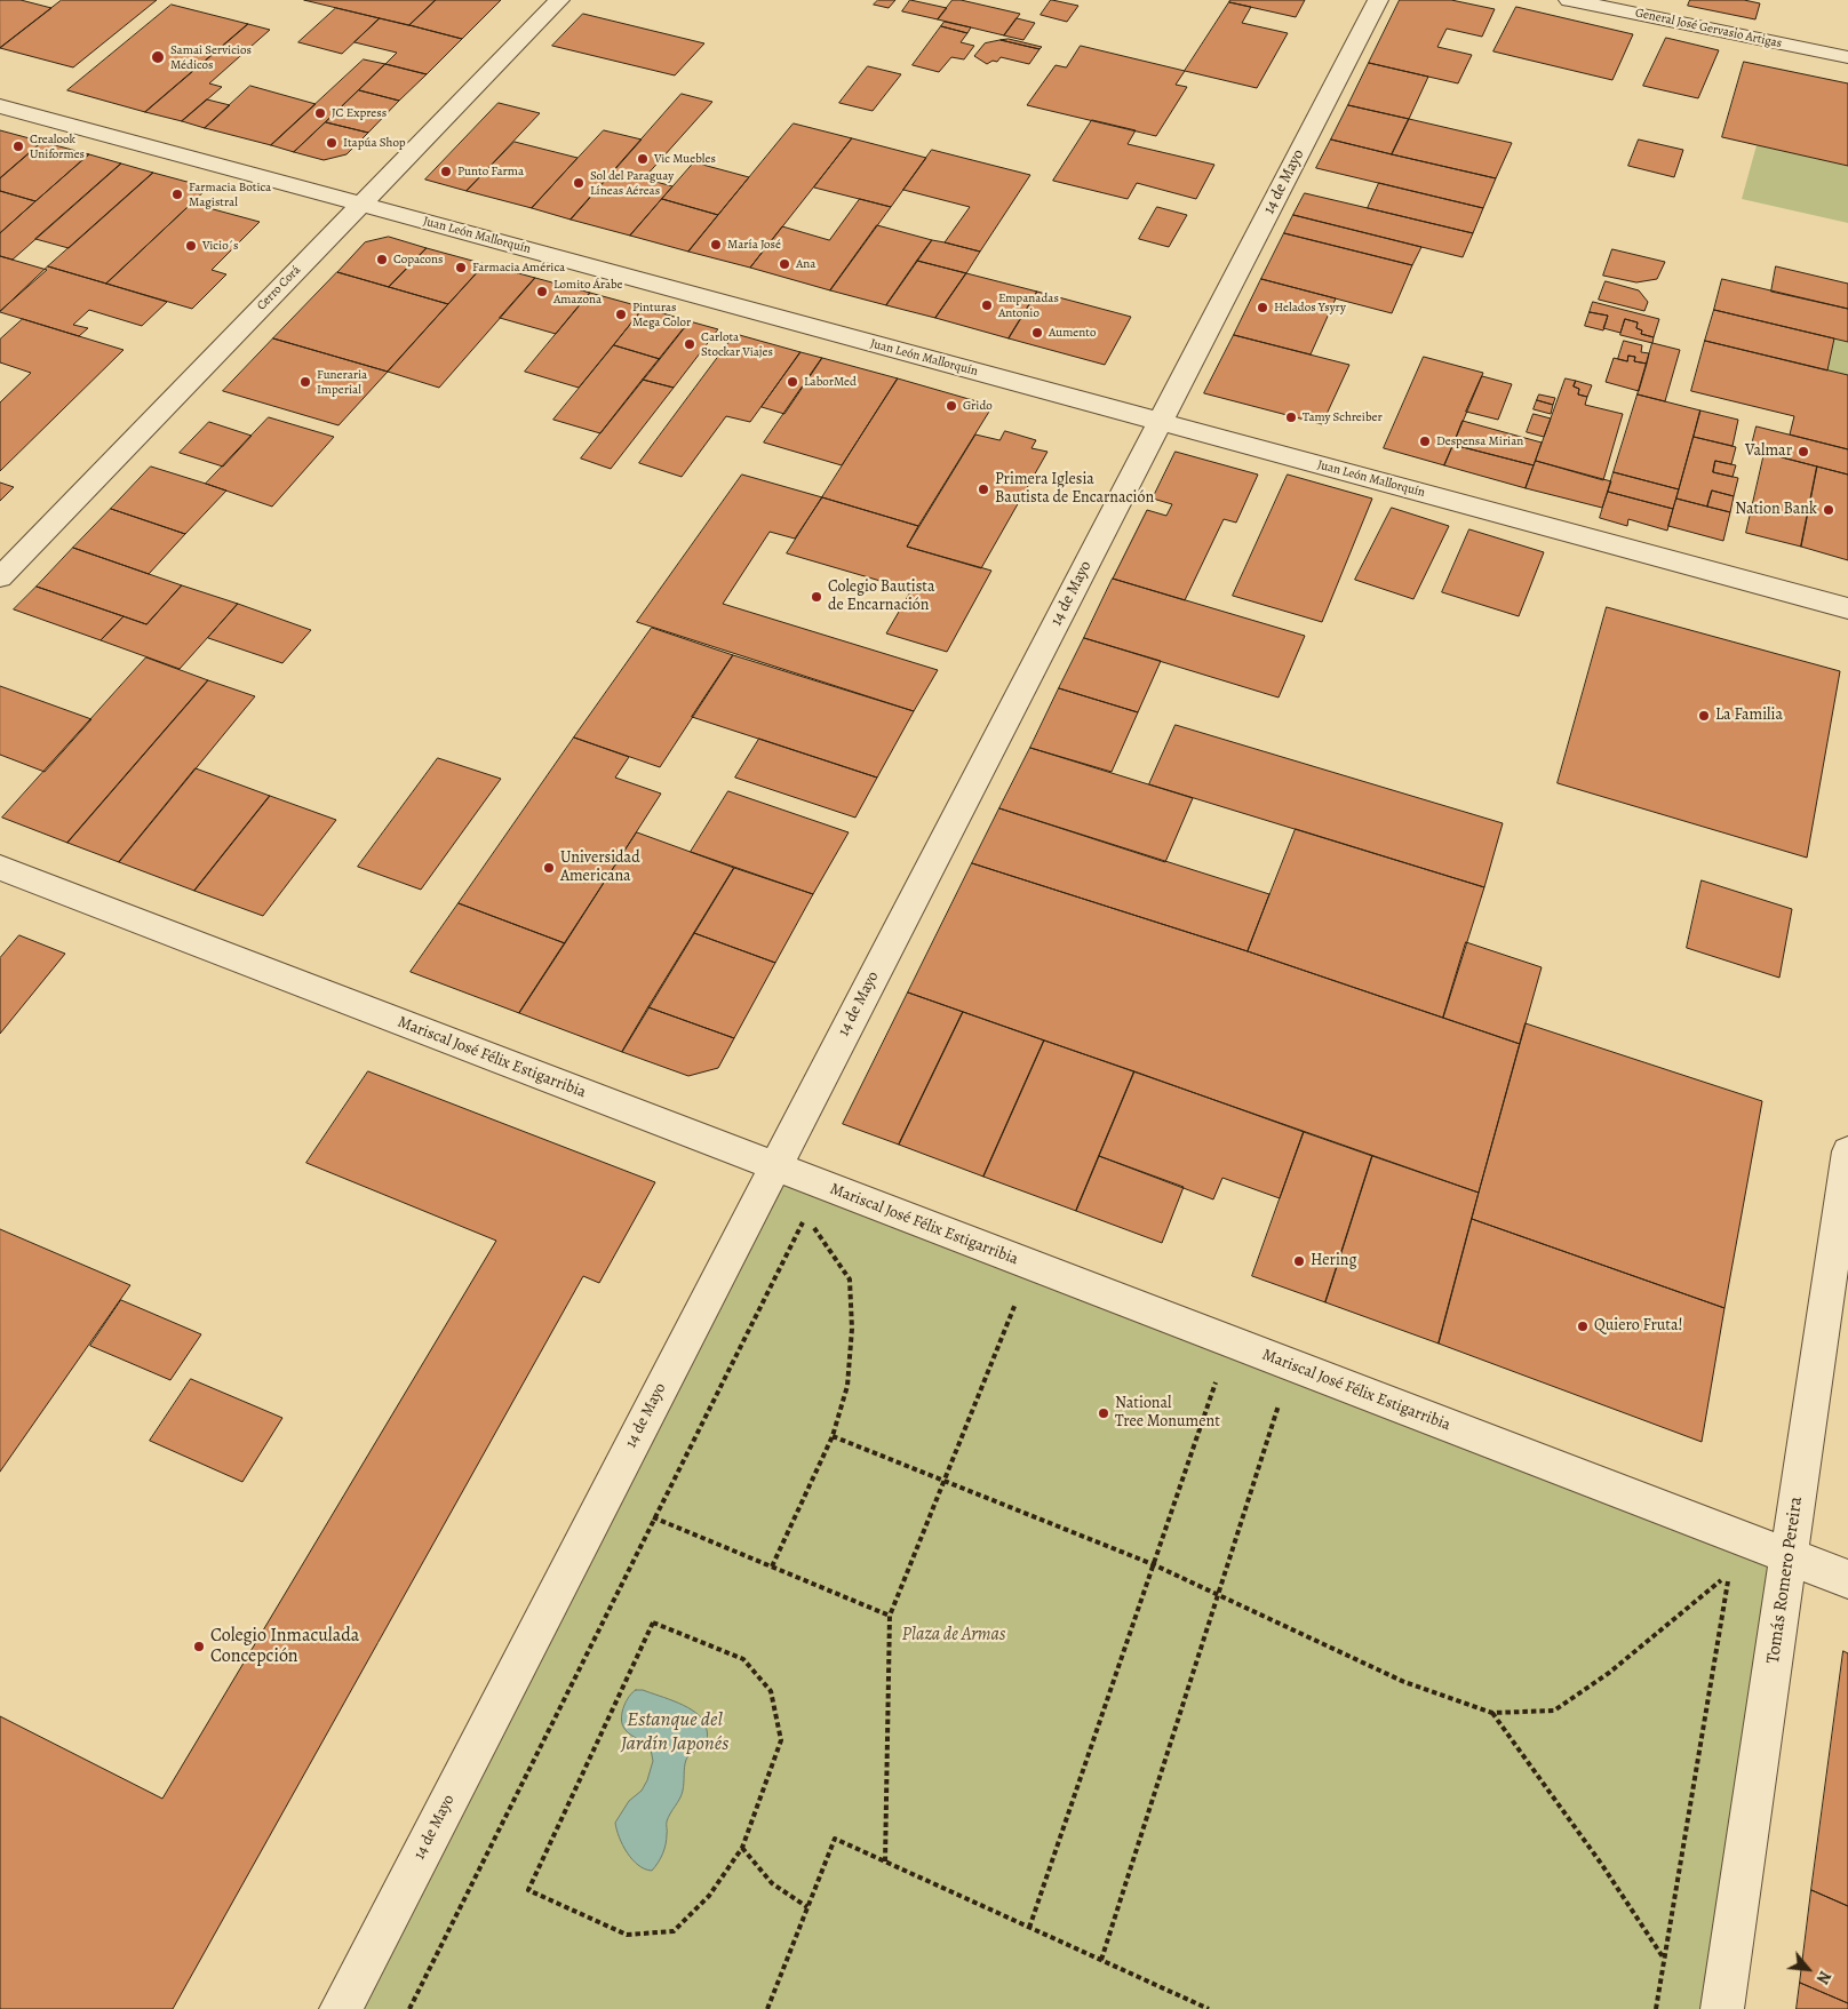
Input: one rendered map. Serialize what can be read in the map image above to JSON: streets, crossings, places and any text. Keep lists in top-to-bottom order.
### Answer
{
  "streets": {
    "street": [
      "General José Gervasio Artigas",
      "14 de Mayo",
      "Juan León Mallorquín",
      "Cerro Corá",
      "Mariscal José Félix Estigarribia",
      "Tomás Romero Pereira"
    ]
  },
  "crossings": [
    ["14 de Mayo", "Juan León Mallorquín"],
    ["14 de Mayo", "Mariscal José Félix Estigarribia"],
    ["Juan León Mallorquín", "Cerro Corá"],
    ["Mariscal José Félix Estigarribia", "Tomás Romero Pereira"]
  ],
  "water": ["Estanque del Jardín Japonés"],
  "parks": ["Plaza de Armas"],
  "places": [
    "Samai Servicios Médicos",
    "JC Express",
    "Itapúa Shop",
    "Crealook Uniformes",
    "Vic Muebles",
    "Punto Farma",
    "Sol del Paraguay Líneas Aéreas",
    "Farmacia Botica Magistral",
    "María José",
    "Vicio´s",
    "Copacons",
    "Ana",
    "Farmacia América",
    "Lomito Árabe Amazona",
    "Empanadas Antonio",
    "Helados Ysyry",
    "Pinturas Mega Color",
    "Aumento",
    "Carlota Stockar Viajes",
    "Funeraria Imperial",
    "LaborMed",
    "Grido",
    "Tamy Schreiber",
    "Despensa Mirian",
    "Valmar",
    "Primera Iglesia Bautista de Encarnación",
    "Nation Bank",
    "Colegio Bautista de Encarnación",
    "La Familia",
    "Universidad Americana",
    "Hering",
    "Quiero Fruta!",
    "National Tree Monument",
    "Colegio Inmaculada Concepción"
  ],
  "north": "bottom right"
}
